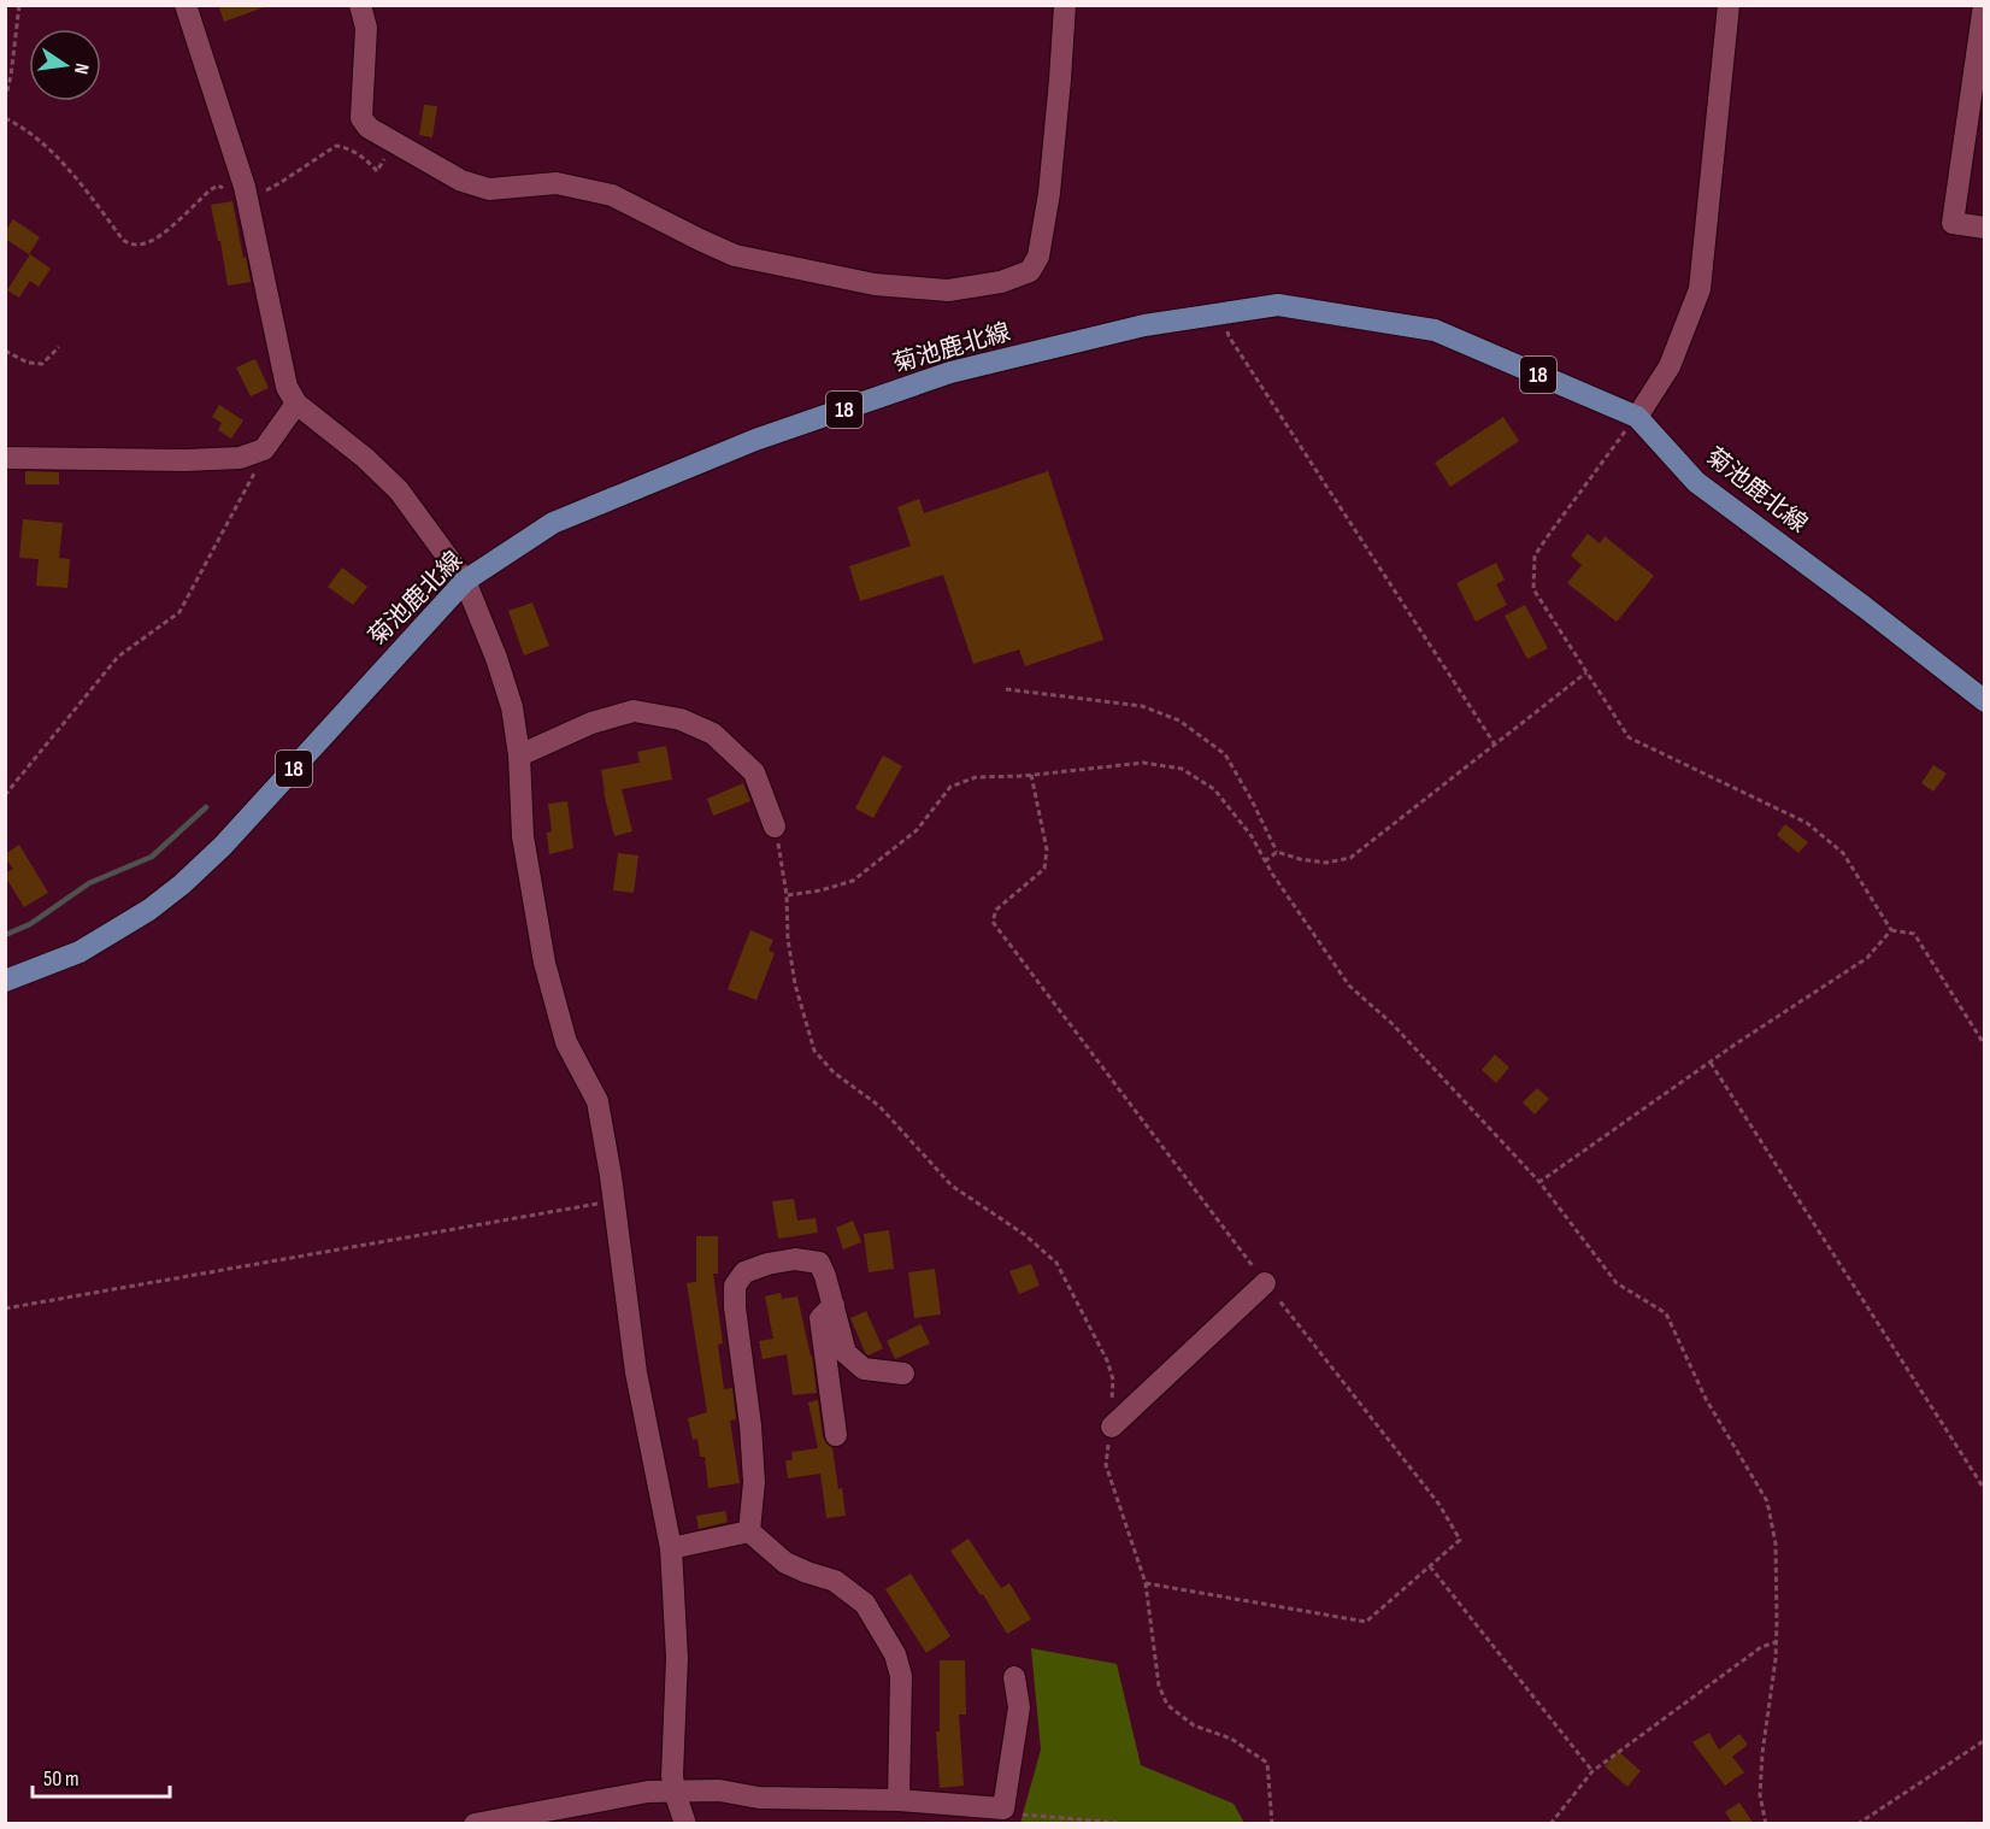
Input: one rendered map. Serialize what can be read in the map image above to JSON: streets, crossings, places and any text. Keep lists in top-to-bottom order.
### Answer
{
  "streets": {
    "main road": ["菊池鹿北線", "18"]
  },
  "scale_bar": "50 m",
  "north": "right"
}
